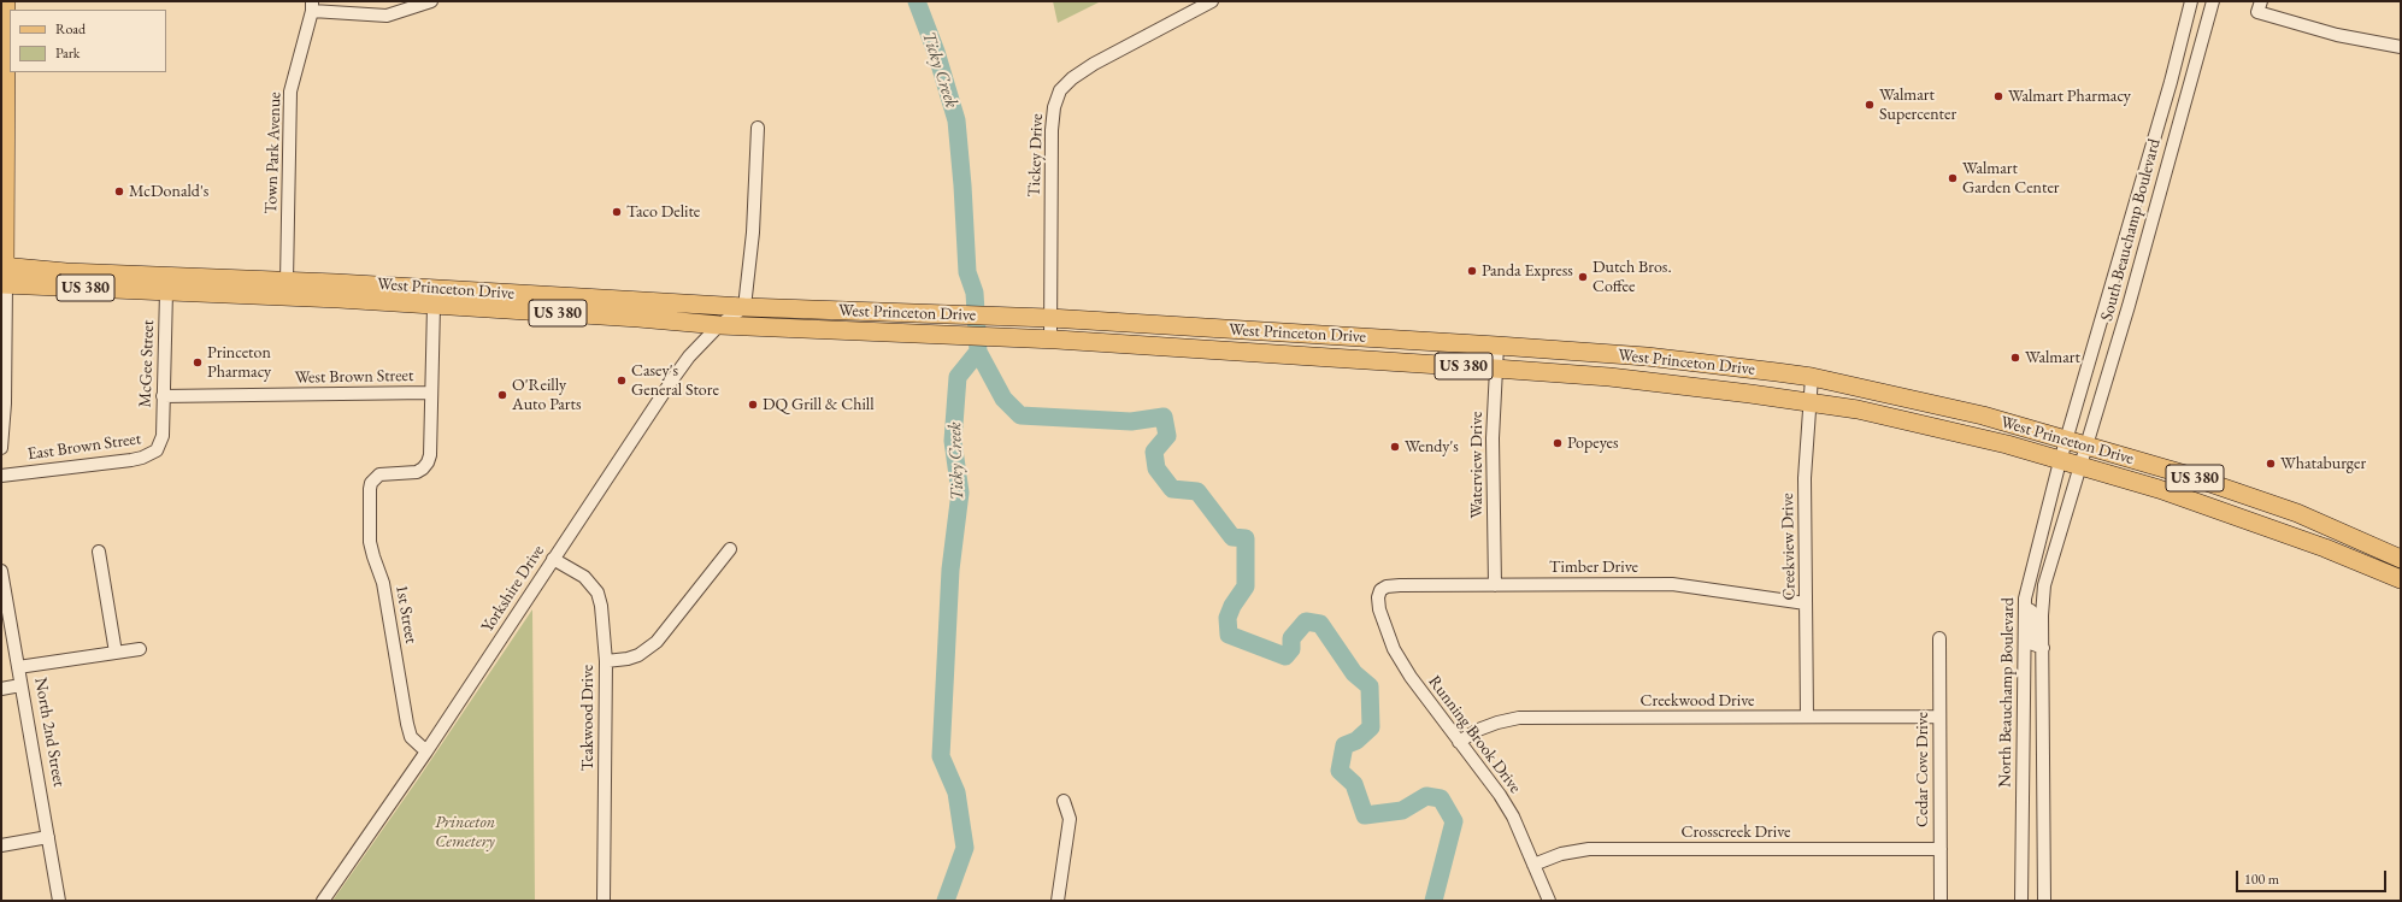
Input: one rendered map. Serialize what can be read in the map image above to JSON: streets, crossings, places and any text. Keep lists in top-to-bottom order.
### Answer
{
  "streets": {
    "highway": ["US 380", "West Princeton Drive"],
    "street": [
      "Town Park Avenue",
      "Tickey Drive",
      "South Beauchamp Boulevard",
      "McGee Street",
      "West Brown Street",
      "East Brown Street",
      "Waterview Drive",
      "Creekview Drive",
      "Timber Drive",
      "Yorkshire Drive",
      "1st Street",
      "North Beauchamp Boulevard",
      "Creekwood Drive",
      "Teakwood Drive",
      "North 2nd Street",
      "Running Brook Drive",
      "Cedar Cove Drive",
      "Crosscreek Drive"
    ]
  },
  "crossings": [
    ["Town Park Avenue", "West Princeton Drive"],
    ["Tickey Drive", "West Princeton Drive"],
    ["South Beauchamp Boulevard", "West Princeton Drive"],
    ["South Beauchamp Boulevard", "North Beauchamp Boulevard"],
    ["US 380", "West Princeton Drive"],
    ["US 380", "McGee Street"],
    ["West Princeton Drive", "McGee Street"],
    ["West Princeton Drive", "Waterview Drive"],
    ["West Princeton Drive", "Creekview Drive"],
    ["West Princeton Drive", "Yorkshire Drive"],
    ["West Princeton Drive", "North Beauchamp Boulevard"],
    ["McGee Street", "West Brown Street"],
    ["McGee Street", "East Brown Street"],
    ["West Brown Street", "1st Street"],
    ["Waterview Drive", "Timber Drive"],
    ["Creekview Drive", "Timber Drive"],
    ["Creekview Drive", "Creekwood Drive"],
    ["Timber Drive", "Running Brook Drive"],
    ["Yorkshire Drive", "1st Street"],
    ["Yorkshire Drive", "Teakwood Drive"],
    ["Creekwood Drive", "Running Brook Drive"],
    ["Creekwood Drive", "Cedar Cove Drive"],
    ["Running Brook Drive", "Crosscreek Drive"],
    ["Cedar Cove Drive", "Crosscreek Drive"]
  ],
  "water": ["Ticky Creek"],
  "parks": ["Princeton Cemetery"],
  "places": [
    "Walmart Pharmacy",
    "Walmart Supercenter",
    "Walmart Garden Center",
    "McDonald's",
    "Taco Delite",
    "Panda Express",
    "Dutch Bros. Coffee",
    "Walmart",
    "Princeton Pharmacy",
    "Casey's General Store",
    "O'Reilly Auto Parts",
    "DQ Grill & Chill",
    "Popeyes",
    "Wendy's",
    "Whataburger"
  ],
  "legend": ["Road", "Park"],
  "scale_bar": "100 m"
}
